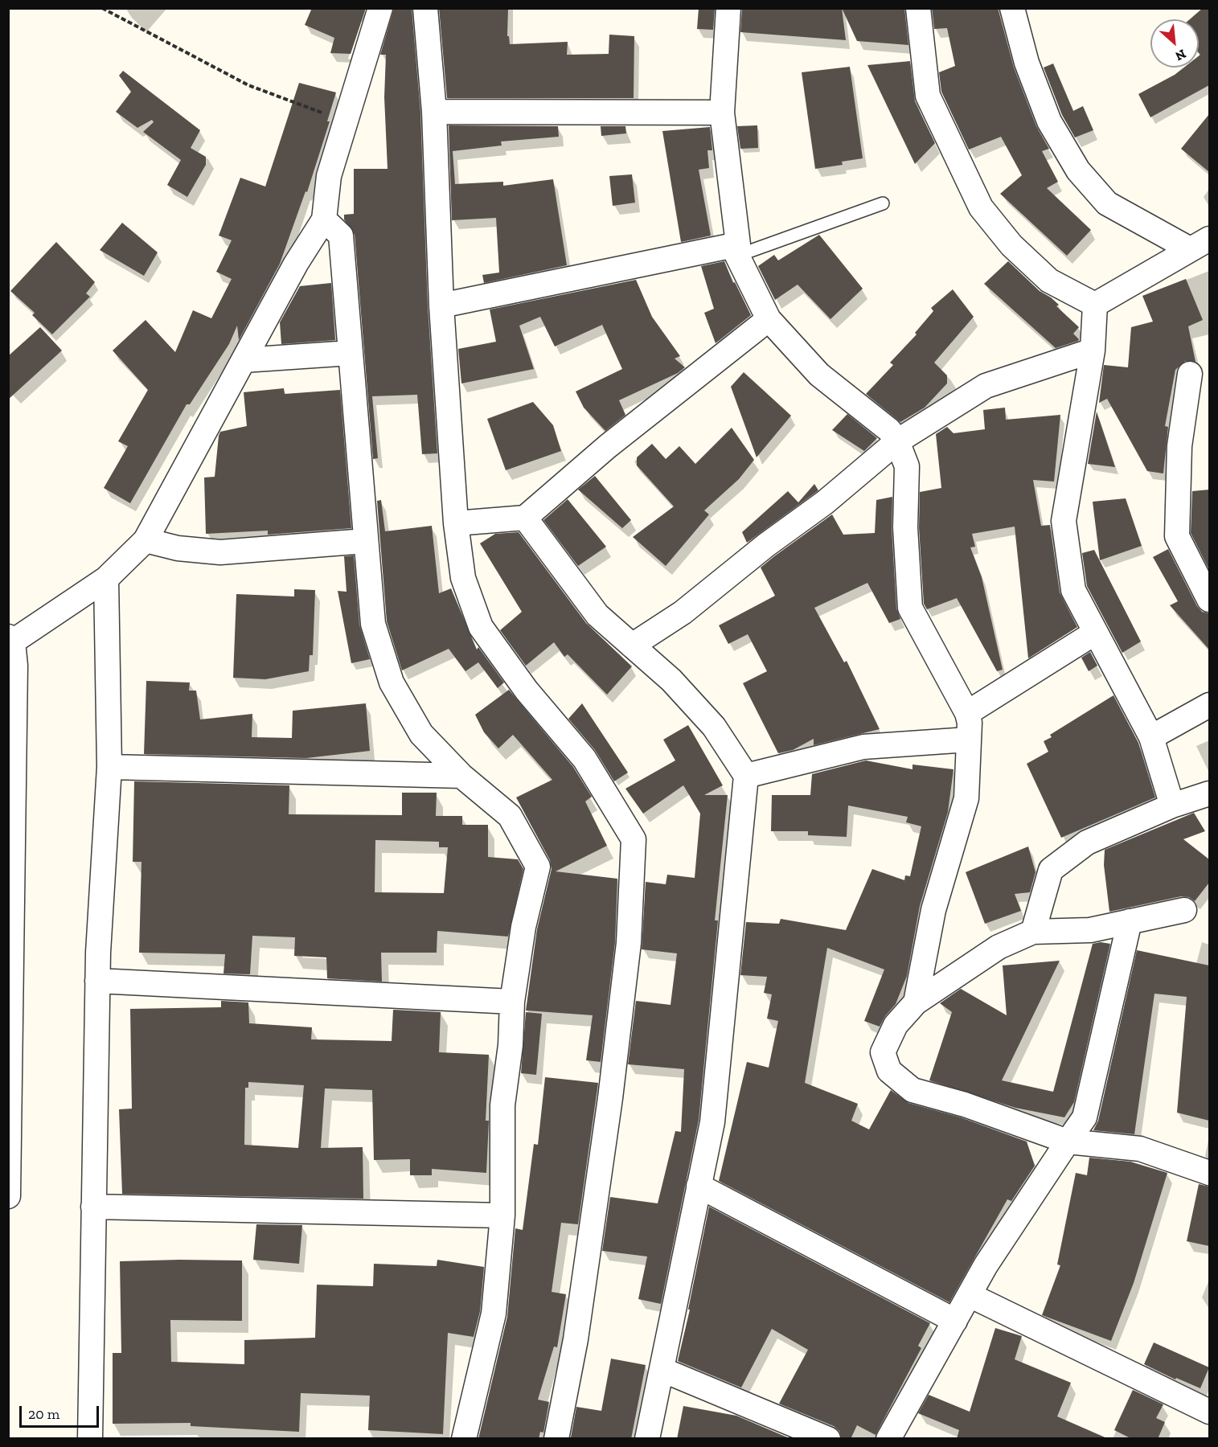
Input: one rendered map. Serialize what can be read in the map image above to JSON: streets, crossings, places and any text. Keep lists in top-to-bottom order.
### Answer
{
  "scale_bar": "20 m",
  "north": "bottom right"
}
